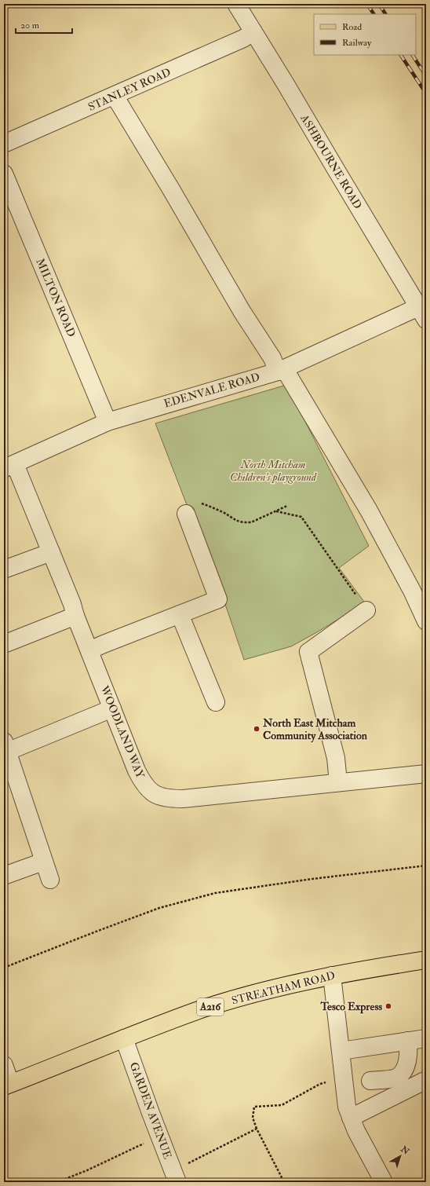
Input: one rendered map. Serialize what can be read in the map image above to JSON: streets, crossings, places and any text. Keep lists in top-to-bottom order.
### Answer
{
  "streets": {
    "main road": ["STREATHAM ROAD", "A216"],
    "street": [
      "STANLEY ROAD",
      "ASHBOURNE ROAD",
      "MILTON ROAD",
      "EDENVALE ROAD",
      "WOODLAND WAY",
      "GARDEN AVENUE"
    ]
  },
  "crossings": [
    ["STANLEY ROAD", "ASHBOURNE ROAD"],
    ["ASHBOURNE ROAD", "EDENVALE ROAD"],
    ["MILTON ROAD", "EDENVALE ROAD"],
    ["EDENVALE ROAD", "WOODLAND WAY"],
    ["STREATHAM ROAD", "GARDEN AVENUE"]
  ],
  "parks": ["North Mitcham Children's playground"],
  "places": ["North East Mitcham Community Association", "Tesco Express"],
  "legend": ["Road", "Railway"],
  "scale_bar": "20 m",
  "north": "top right"
}
